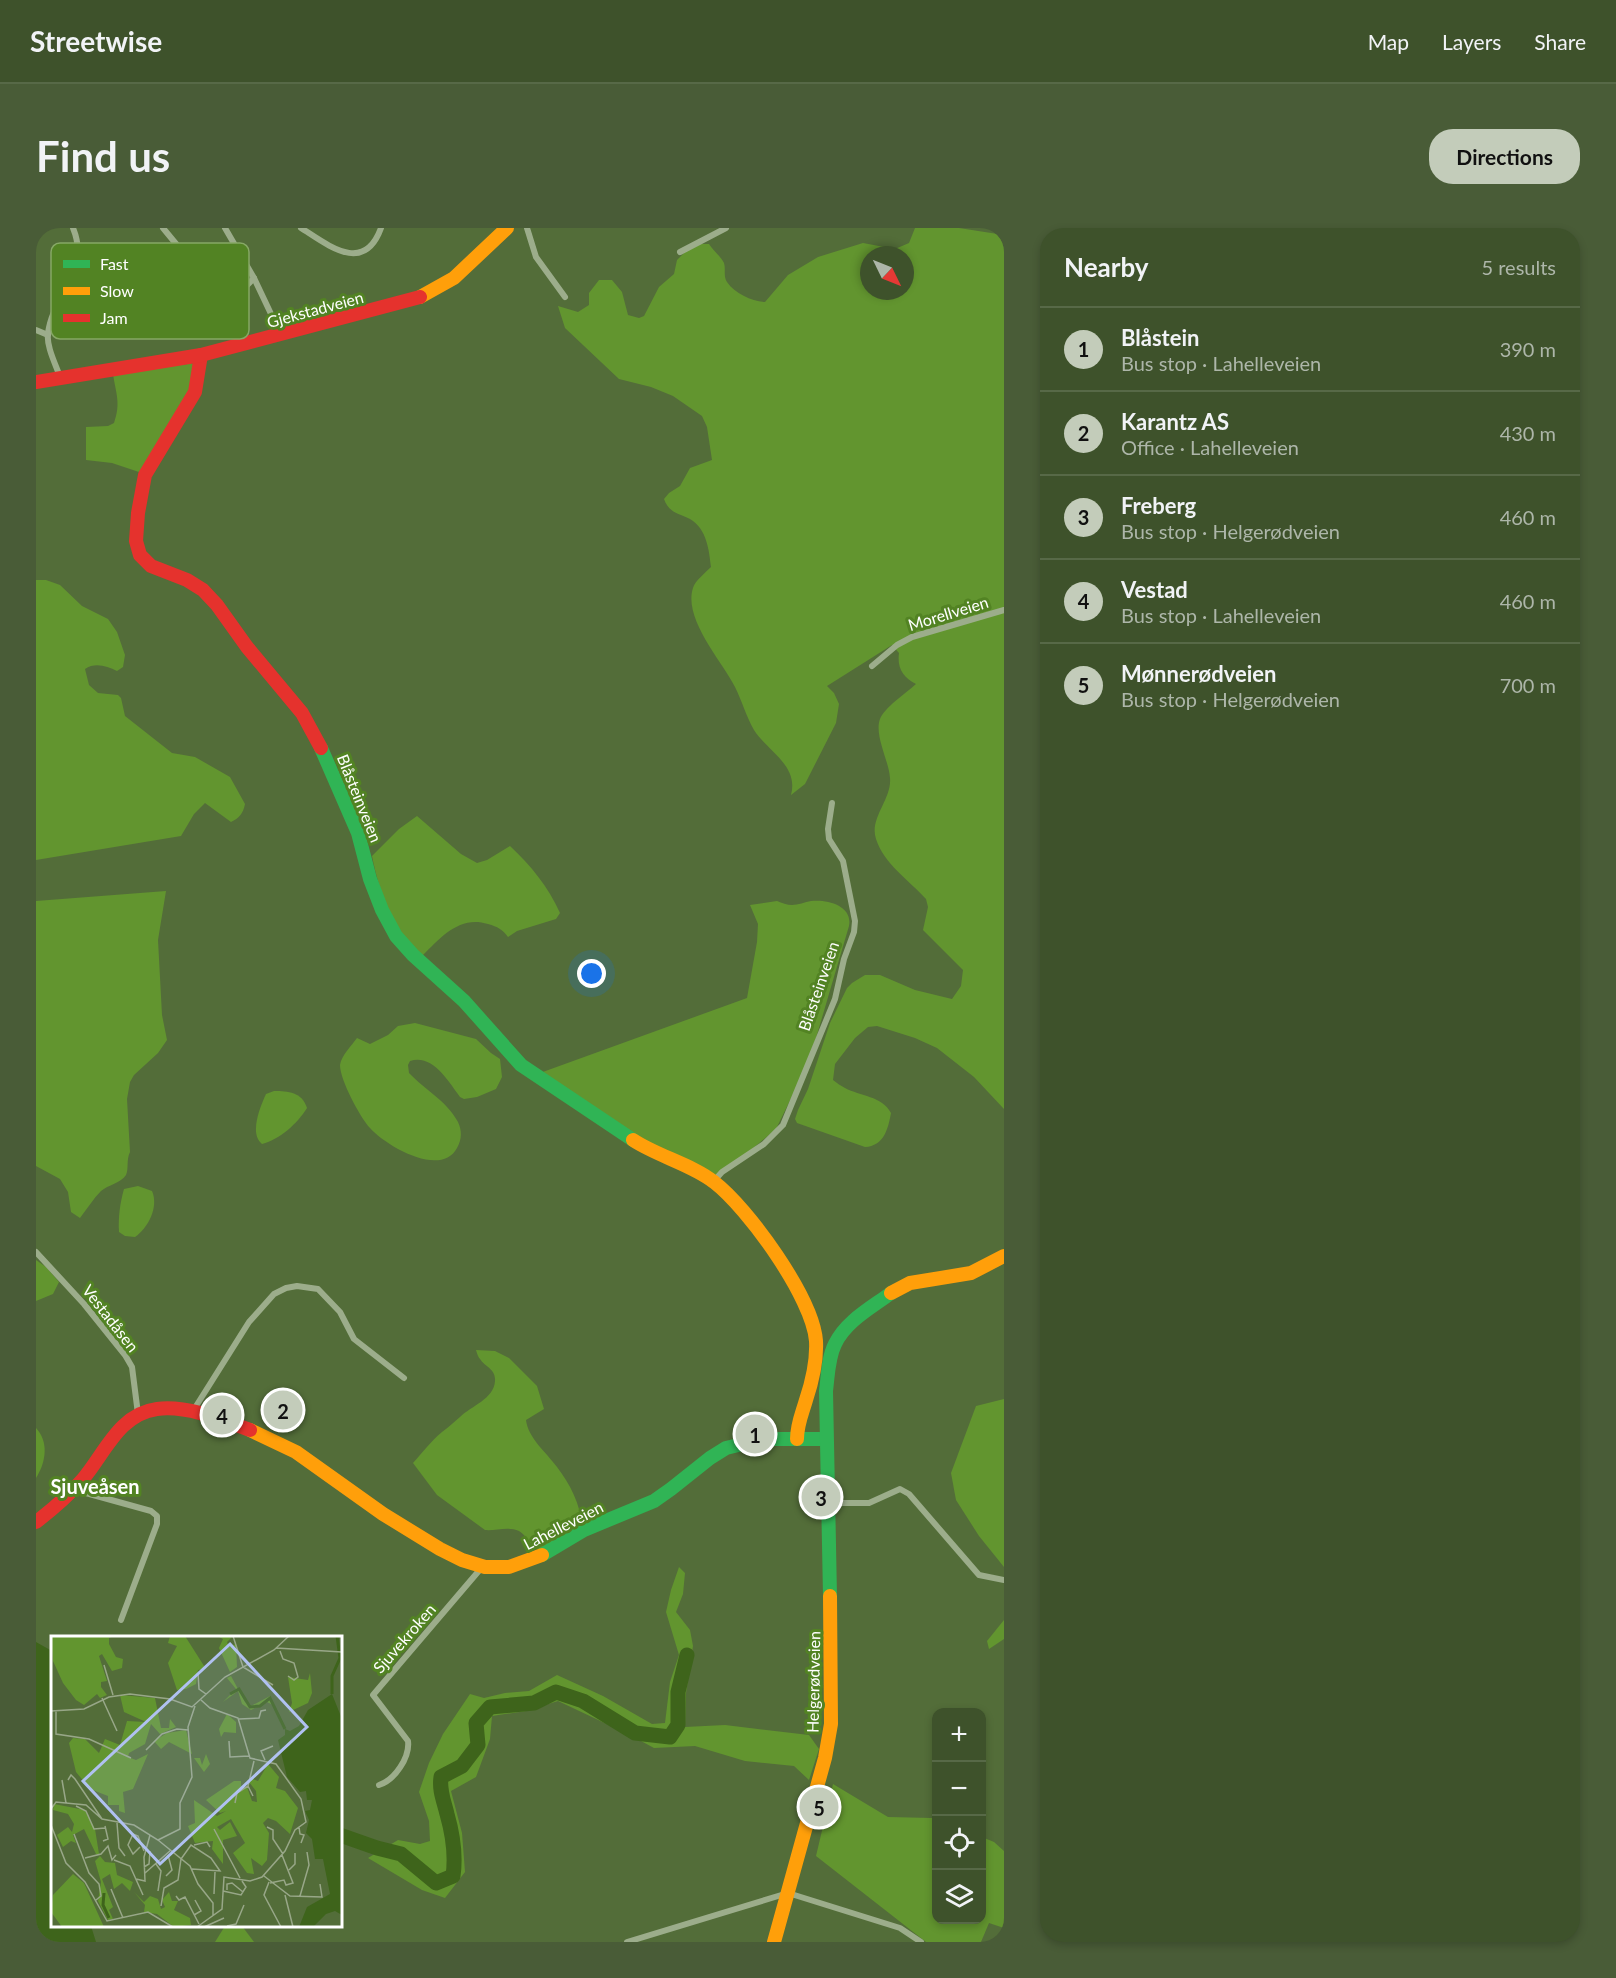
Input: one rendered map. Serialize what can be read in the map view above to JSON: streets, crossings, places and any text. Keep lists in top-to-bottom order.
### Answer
{
  "streets": {
    "street": [
      "Gjekstadveien",
      "Morellveien",
      "Blåsteinveien",
      "Vestadåsen",
      "Lahelleveien",
      "Sjuvekroken",
      "Helgerødveien"
    ]
  },
  "crossings": [
    ["Gjekstadveien", "Blåsteinveien"],
    ["Blåsteinveien", "Lahelleveien"],
    ["Vestadåsen", "Lahelleveien"],
    ["Lahelleveien", "Sjuvekroken"],
    ["Lahelleveien", "Helgerødveien"]
  ],
  "districts": ["Sjuveåsen"],
  "legend": ["Fast", "Slow", "Jam"],
  "north": "bottom right",
  "page": {
    "header": "Streetwise",
    "nav": ["Map", "Layers", "Share"],
    "buttons": "Directions",
    "title": "Find us",
    "heading": ["Nearby", "5 results"],
    "list": [
      {
        "mark": "1",
        "name": "Blåstein",
        "note": "Bus stop · Lahelleveien",
        "value": "390 m"
      },
      {
        "mark": "2",
        "name": "Karantz AS",
        "note": "Office · Lahelleveien",
        "value": "430 m"
      },
      {
        "mark": "3",
        "name": "Freberg",
        "note": "Bus stop · Helgerødveien",
        "value": "460 m"
      },
      {
        "mark": "4",
        "name": "Vestad",
        "note": "Bus stop · Lahelleveien",
        "value": "460 m"
      },
      {
        "mark": "5",
        "name": "Mønnerødveien",
        "note": "Bus stop · Helgerødveien",
        "value": "700 m"
      }
    ],
    "pins": [
      "2",
      "4",
      "1",
      "3",
      "5"
    ],
    "map_buttons": ["+", "−"]
  }
}
